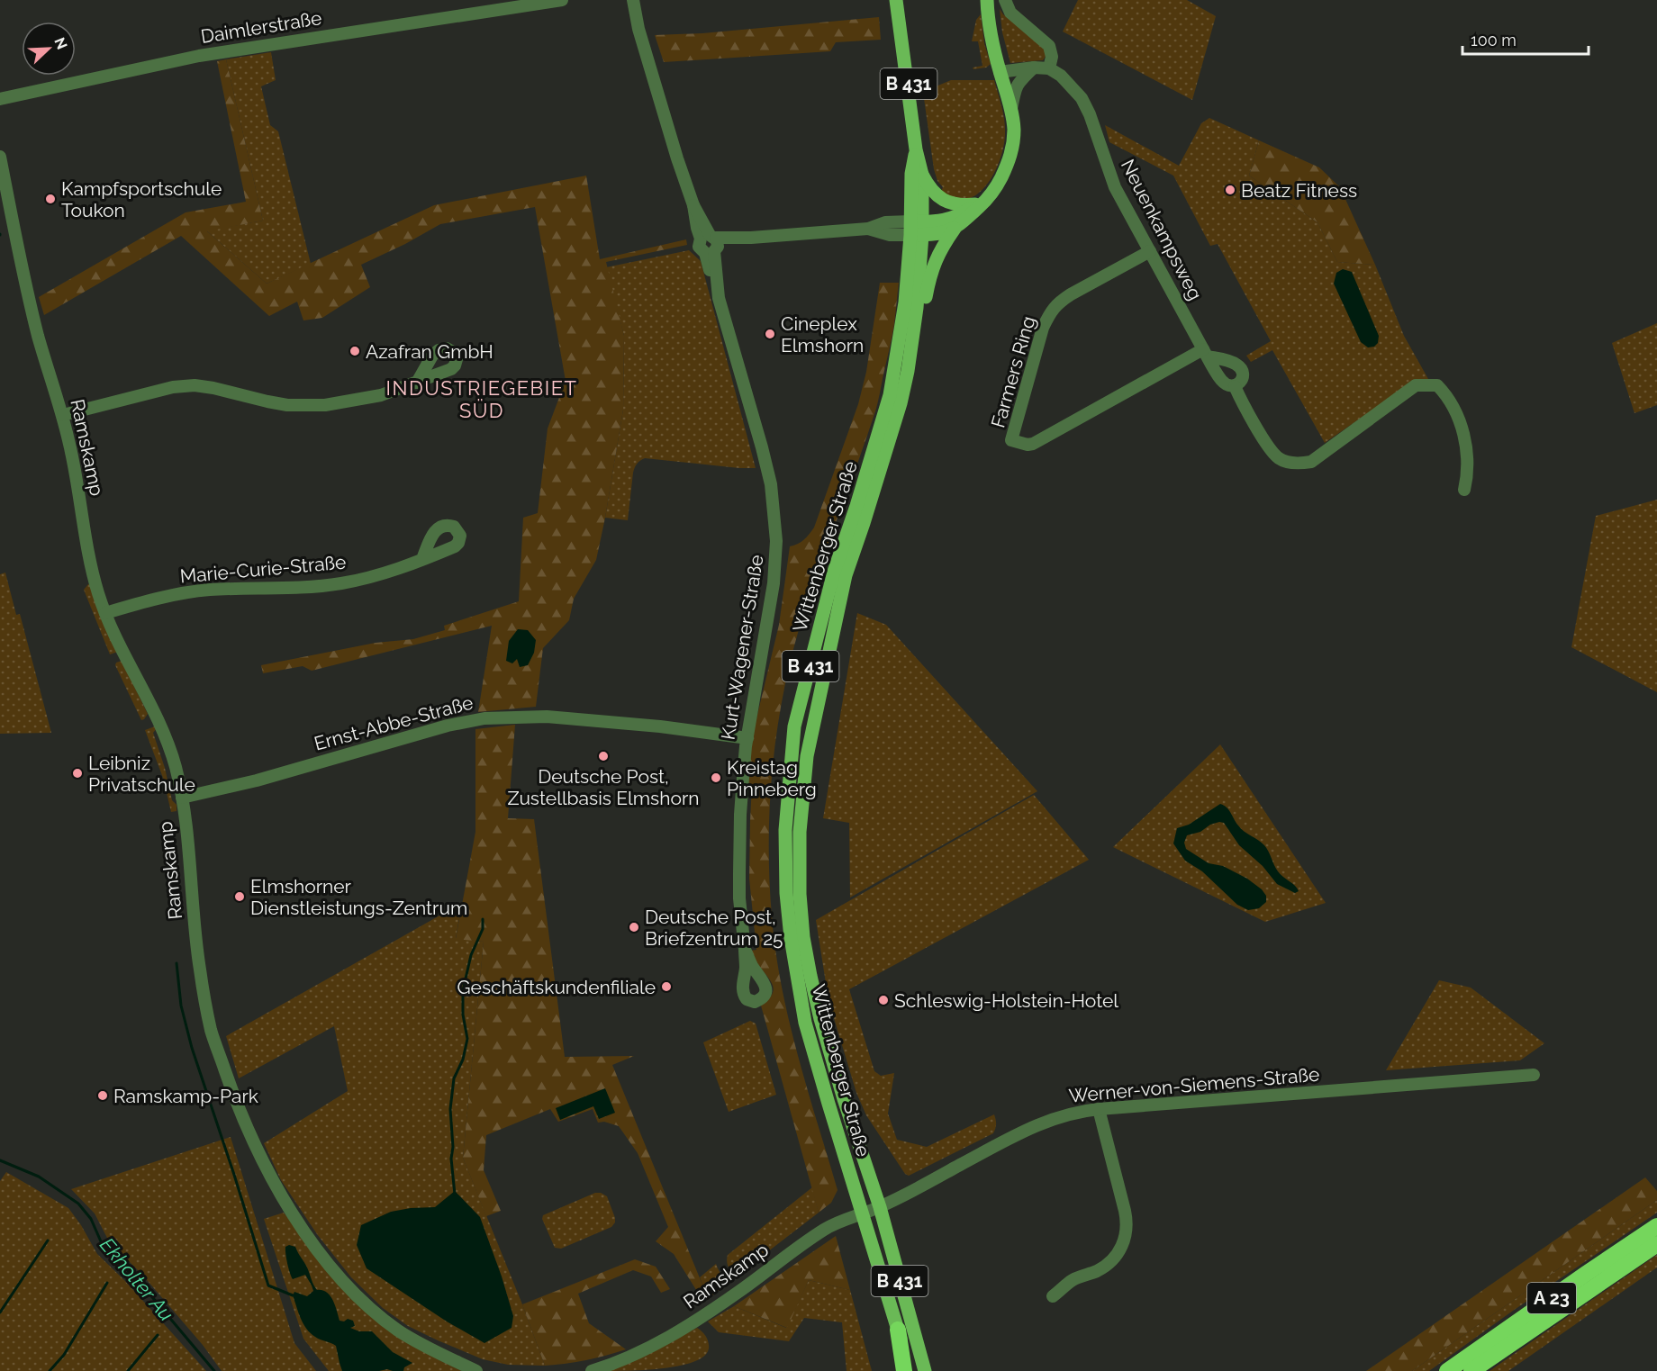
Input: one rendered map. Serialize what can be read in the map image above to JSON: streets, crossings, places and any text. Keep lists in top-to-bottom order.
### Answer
{
  "streets": {
    "highway": ["A 23"],
    "main road": ["B 431", "Wittenberger Straße"],
    "street": [
      "Daimlerstraße",
      "Neuenkampsweg",
      "Farmers Ring",
      "Ramskamp",
      "Marie-Curie-Straße",
      "Kurt-Wagener-Straße",
      "Ernst-Abbe-Straße",
      "Werner-von-Siemens-Straße"
    ]
  },
  "crossings": [
    ["B 431", "Wittenberger Straße"],
    ["Neuenkampsweg", "Farmers Ring"],
    ["Ramskamp", "Wittenberger Straße"],
    ["Ramskamp", "Marie-Curie-Straße"],
    ["Ramskamp", "Ernst-Abbe-Straße"],
    ["Ramskamp", "Werner-von-Siemens-Straße"],
    ["Wittenberger Straße", "Werner-von-Siemens-Straße"],
    ["Kurt-Wagener-Straße", "Ernst-Abbe-Straße"]
  ],
  "districts": ["INDUSTRIEGEBIET SÜD"],
  "water": ["Ekholter Au"],
  "places": [
    "Beatz Fitness",
    "Kampfsportschule Toukon",
    "Cineplex Elmshorn",
    "Azafran GmbH",
    "Deutsche Post, Zustellbasis Elmshorn",
    "Leibniz Privatschule",
    "Kreistag Pinneberg",
    "Elmshorner Dienstleistungs-Zentrum",
    "Deutsche Post, Briefzentrum 25",
    "Geschäftskundenfiliale",
    "Schleswig-Holstein-Hotel",
    "Ramskamp-Park"
  ],
  "scale_bar": "100 m",
  "north": "top right"
}
